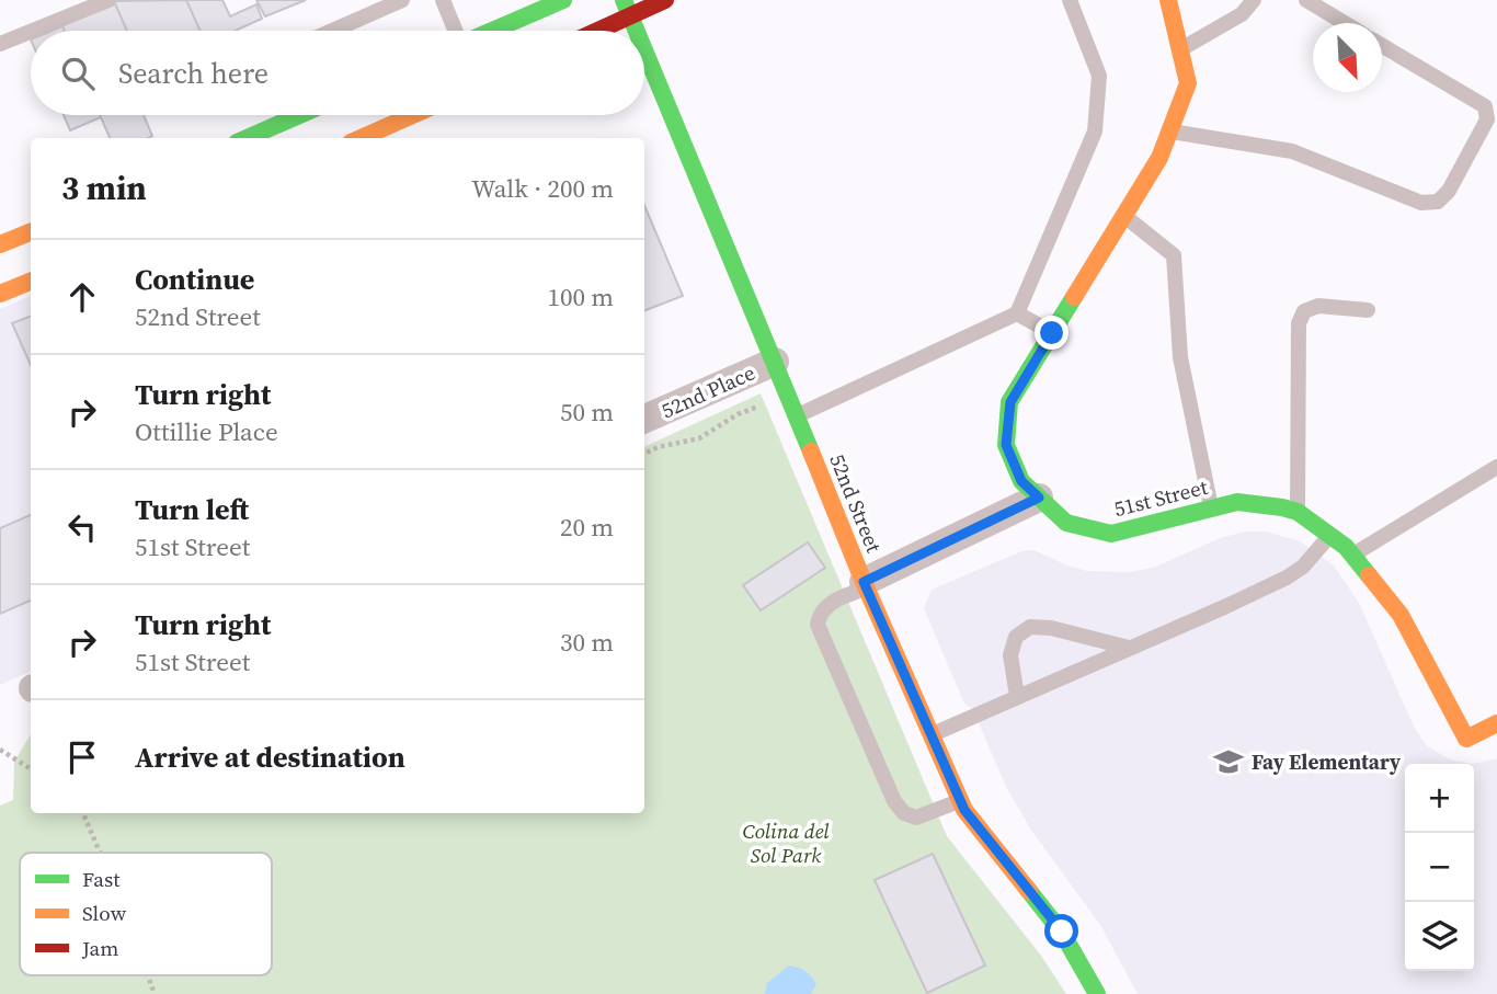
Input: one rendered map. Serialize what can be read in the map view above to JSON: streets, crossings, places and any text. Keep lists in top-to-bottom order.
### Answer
{
  "streets": {
    "street": ["52nd Place", "51st Street", "52nd Street"]
  },
  "crossings": [
    ["52nd Place", "52nd Street"]
  ],
  "parks": ["Colina del Sol Park"],
  "places": {
    "school or university": ["Fay Elementary"]
  },
  "legend": ["Fast", "Slow", "Jam"],
  "north": "bottom right",
  "page": {
    "search": "Search here",
    "heading": ["3 min", "Walk · 200 m"],
    "list": [
      ["Continue", "52nd Street", "100 m"],
      ["Turn right", "Ottillie Place", "50 m"],
      ["Turn left", "51st Street", "20 m"],
      ["Turn right", "51st Street", "30 m"],
      "Arrive at destination"
    ],
    "map_buttons": ["+", "−"]
  }
}
